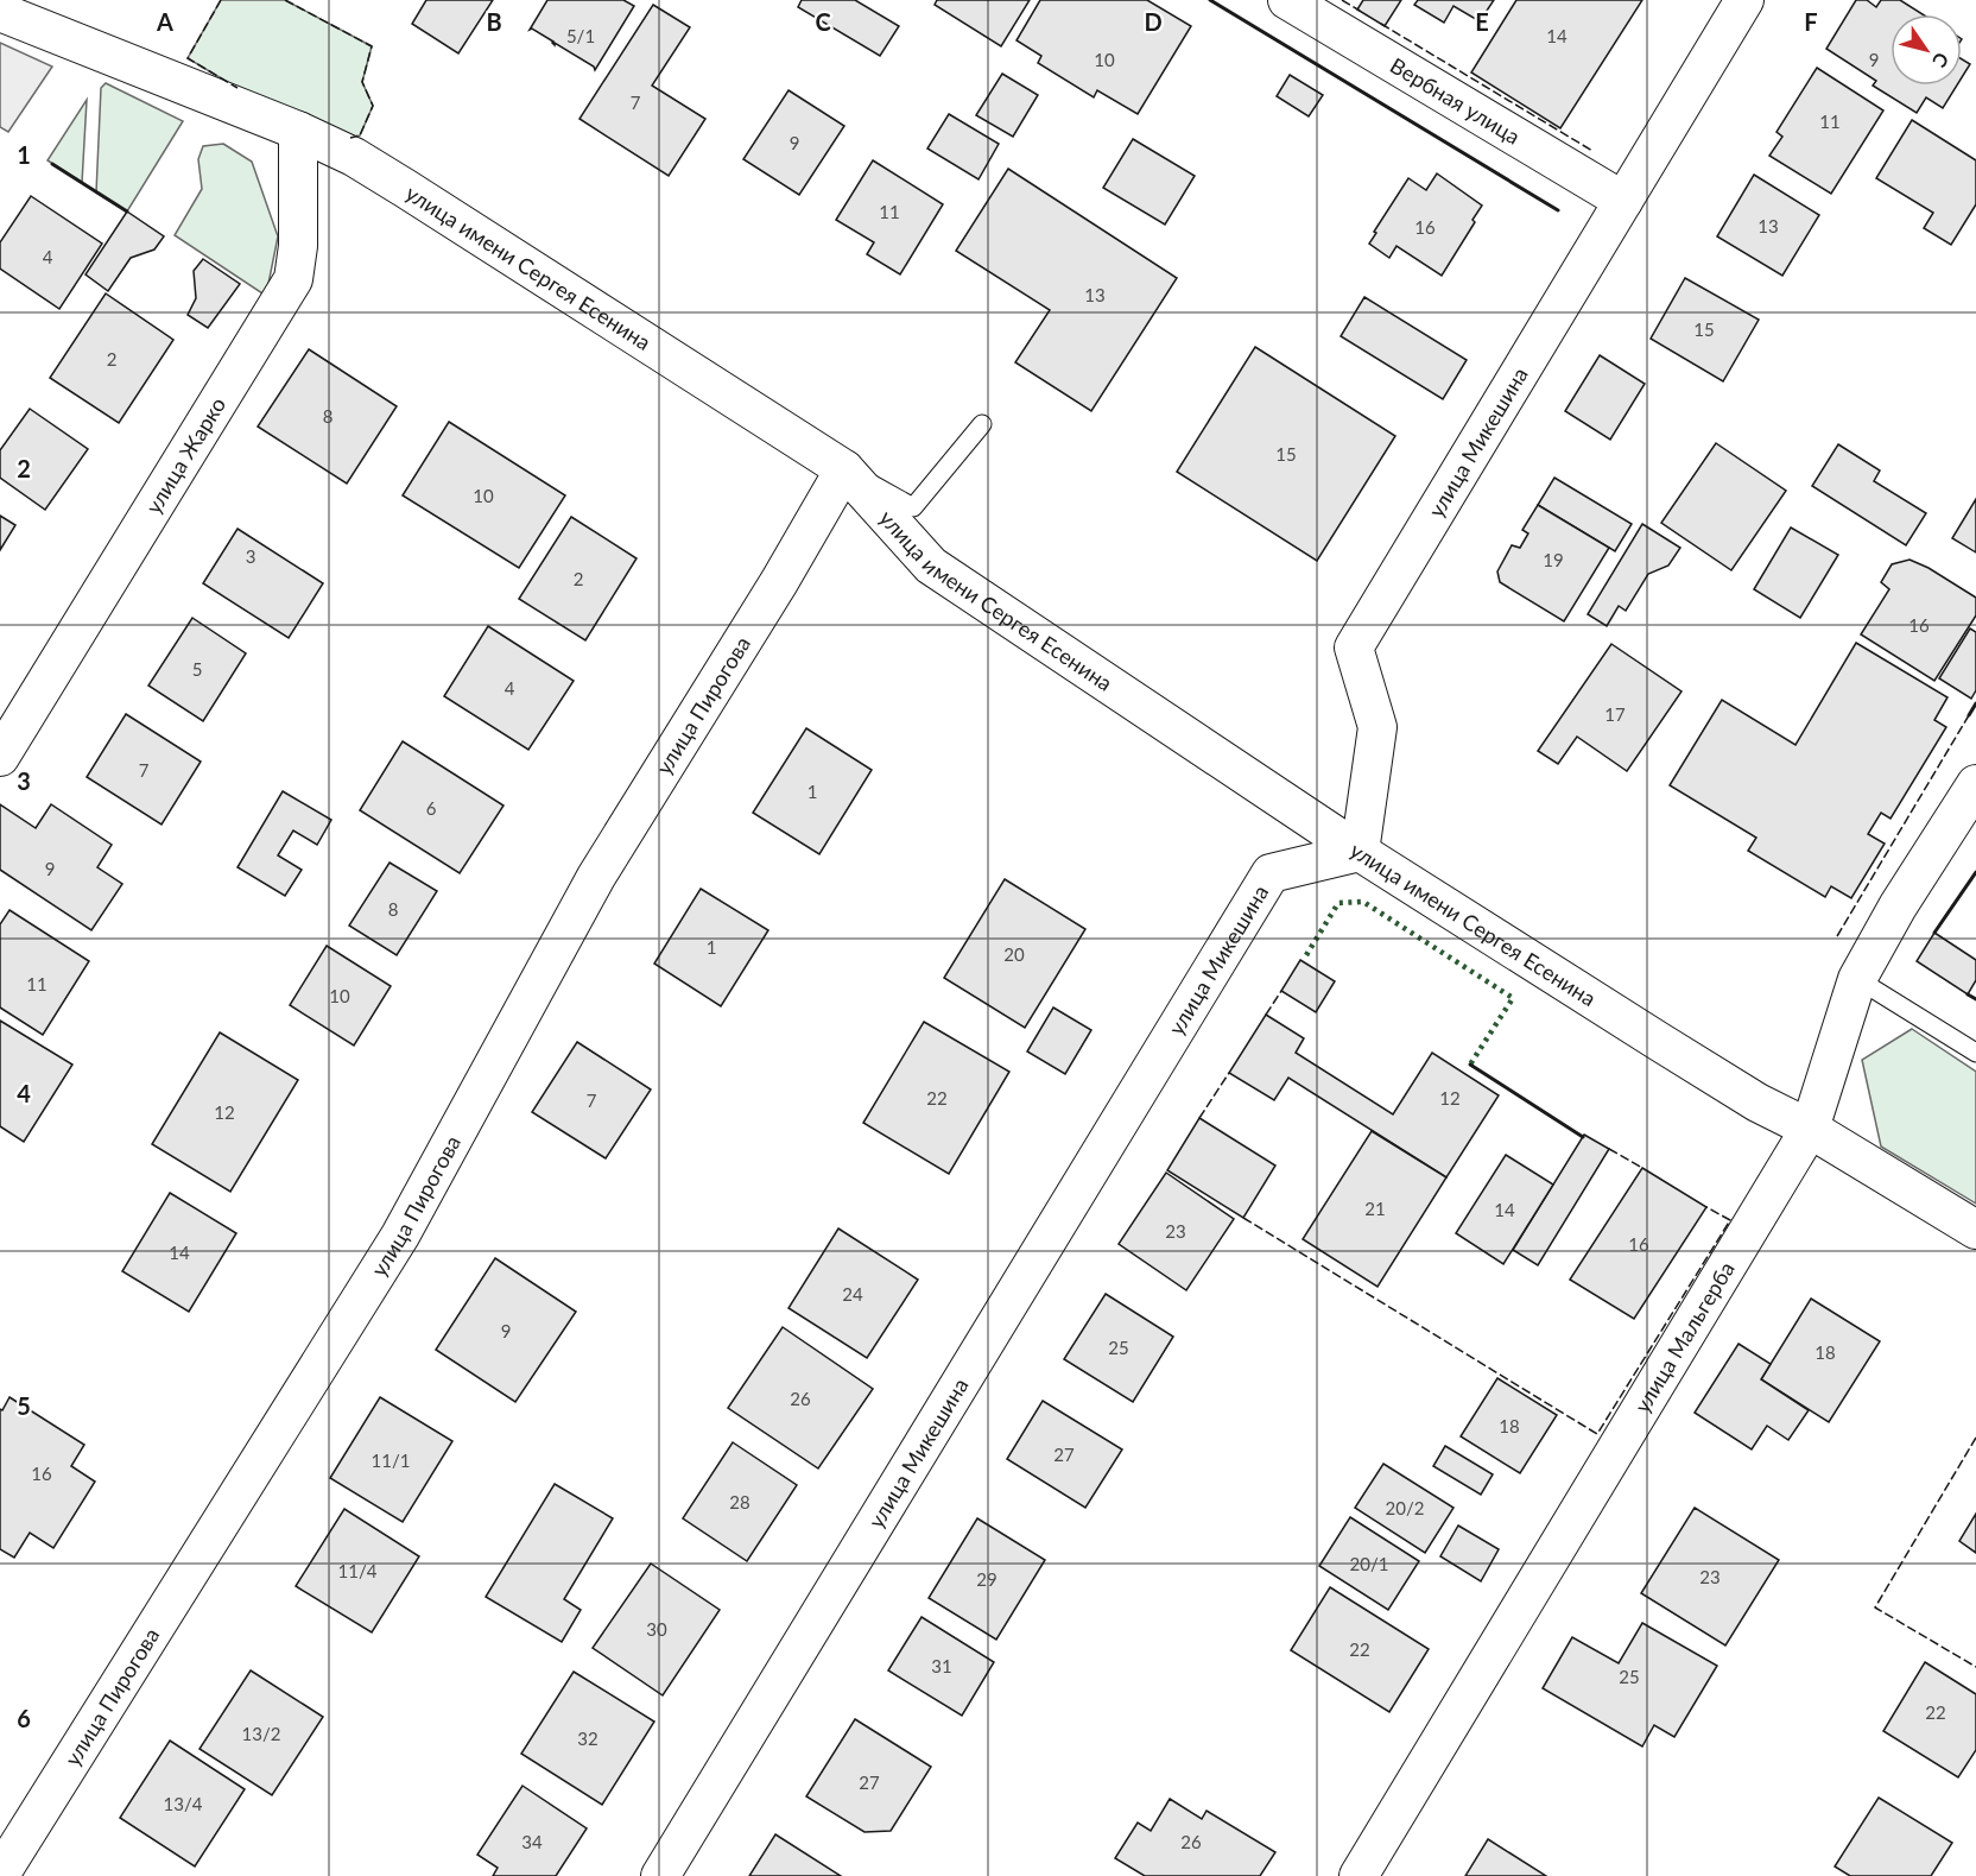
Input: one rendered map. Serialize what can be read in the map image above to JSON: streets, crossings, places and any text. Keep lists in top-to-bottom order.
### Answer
{
  "streets": {
    "street": [
      "Вербная улица",
      "улица имени Сергея Есенина",
      "улица Микешина",
      "улица Жарко",
      "улица Пирогова",
      "улица Мальгерба"
    ]
  },
  "crossings": [
    ["Вербная улица", "улица Микешина"],
    ["улица имени Сергея Есенина", "улица Микешина"],
    ["улица имени Сергея Есенина", "улица Жарко"],
    ["улица имени Сергея Есенина", "улица Пирогова"],
    ["улица имени Сергея Есенина", "улица Мальгерба"]
  ],
  "house_numbers": [
    "5/1",
    "14",
    "10",
    "9",
    "7",
    "11",
    "9",
    "11",
    "13",
    "16",
    "4",
    "13",
    "15",
    "2",
    "8",
    "15",
    "10",
    "3",
    "19",
    "2",
    "16",
    "5",
    "4",
    "17",
    "7",
    "1",
    "6",
    "9",
    "8",
    "1",
    "20",
    "11",
    "10",
    "22",
    "12",
    "7",
    "12",
    "21",
    "14",
    "23",
    "16",
    "14",
    "24",
    "9",
    "25",
    "18",
    "26",
    "18",
    "27",
    "11/1",
    "16",
    "28",
    "20/2",
    "20/1",
    "11/4",
    "23",
    "29",
    "30",
    "22",
    "31",
    "25",
    "22",
    "13/2",
    "32",
    "27",
    "13/4",
    "34",
    "26"
  ],
  "north": "bottom right",
  "grid": {
    "columns": [
      "A",
      "B",
      "C",
      "D",
      "E",
      "F"
    ],
    "rows": [
      "1",
      "2",
      "3",
      "4",
      "5",
      "6"
    ]
  }
}
